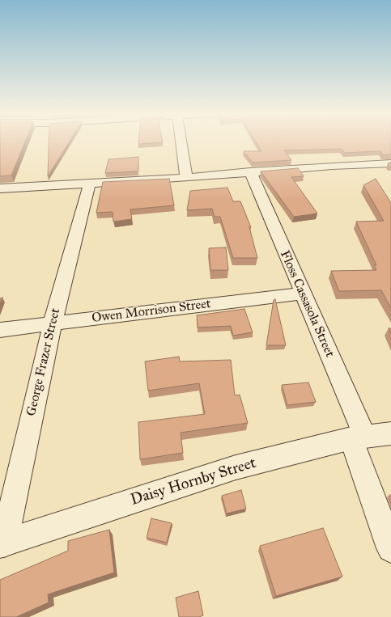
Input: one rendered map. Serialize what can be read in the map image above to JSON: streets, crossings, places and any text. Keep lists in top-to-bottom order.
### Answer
{
  "streets": {
    "street": [
      "Floss Cassasola Street",
      "Owen Morrison Street",
      "George Frazer Street",
      "Daisy Hornby Street"
    ]
  },
  "crossings": [
    ["Floss Cassasola Street", "Owen Morrison Street"],
    ["Floss Cassasola Street", "Daisy Hornby Street"],
    ["Owen Morrison Street", "George Frazer Street"],
    ["George Frazer Street", "Daisy Hornby Street"]
  ]
}
